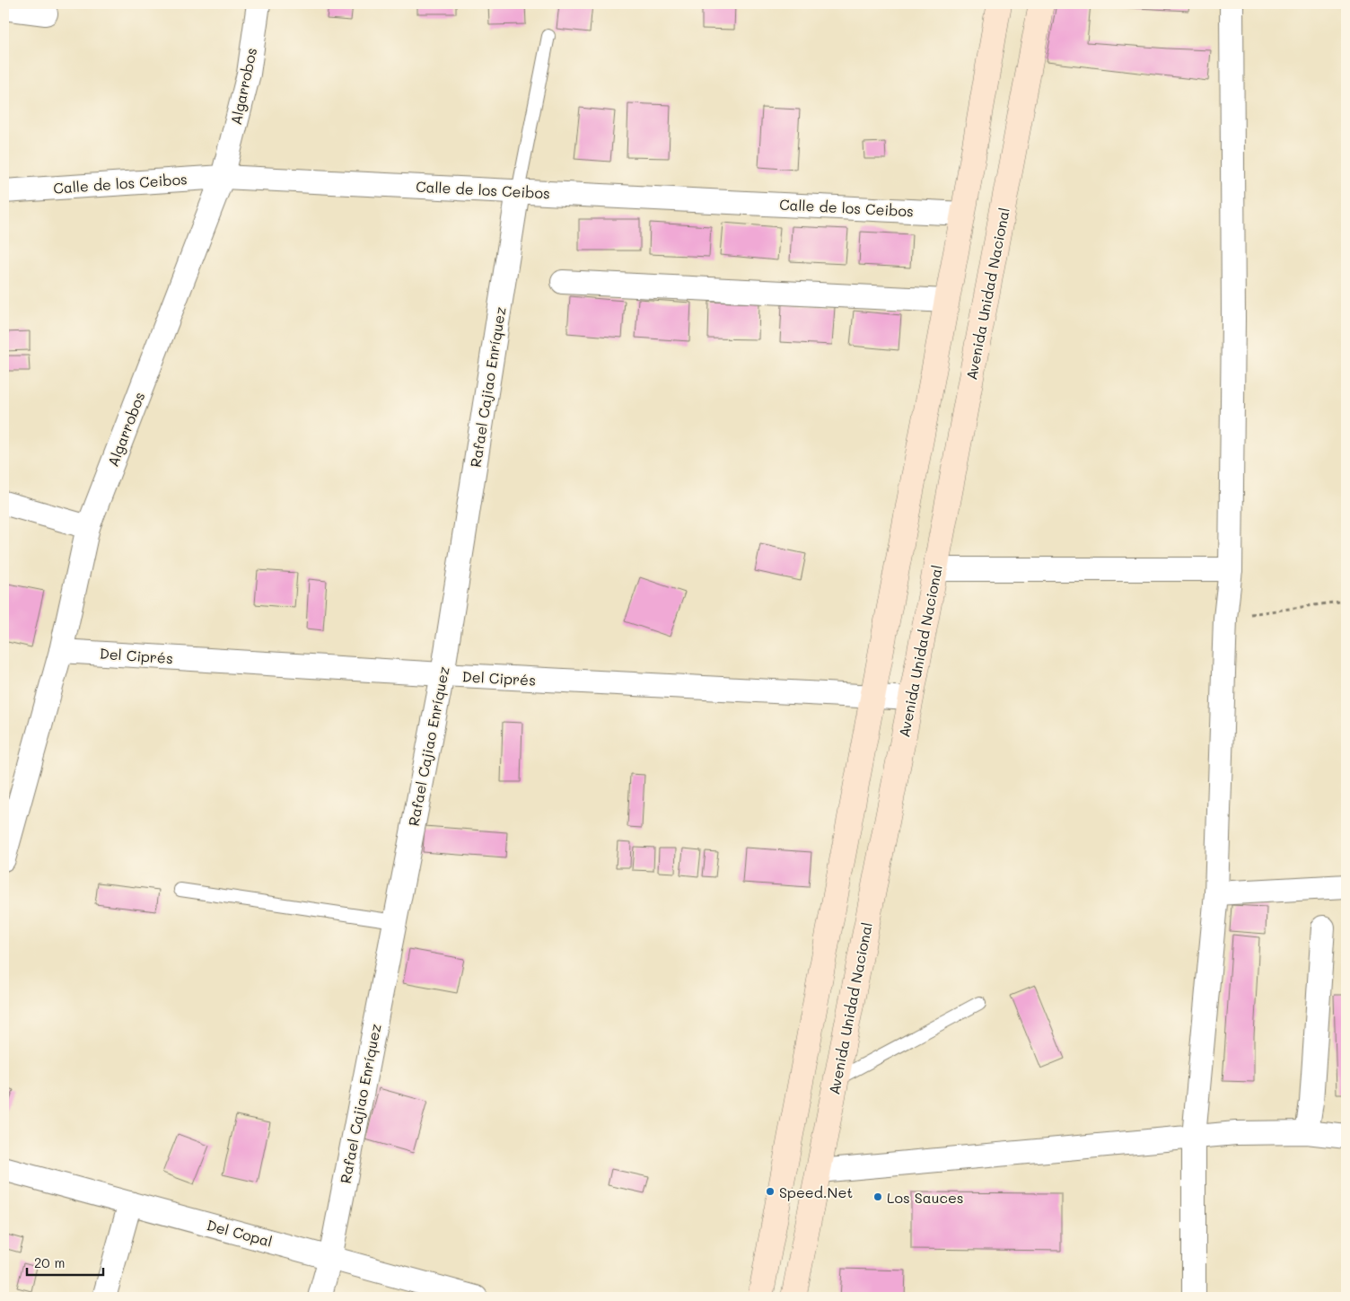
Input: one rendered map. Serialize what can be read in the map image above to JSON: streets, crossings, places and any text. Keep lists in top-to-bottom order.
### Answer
{
  "streets": {
    "main road": ["Avenida Unidad Nacional"],
    "street": [
      "Algarrobos",
      "Calle de los Ceibos",
      "Rafael Cajiao Enríquez",
      "Del Ciprés",
      "Del Copal"
    ]
  },
  "crossings": [
    ["Algarrobos", "Calle de los Ceibos"],
    ["Algarrobos", "Del Ciprés"],
    ["Calle de los Ceibos", "Rafael Cajiao Enríquez"],
    ["Avenida Unidad Nacional", "Del Ciprés"],
    ["Rafael Cajiao Enríquez", "Del Ciprés"],
    ["Rafael Cajiao Enríquez", "Del Copal"]
  ],
  "places": ["Speed.Net", "Los Sauces"],
  "scale_bar": "20 m"
}
